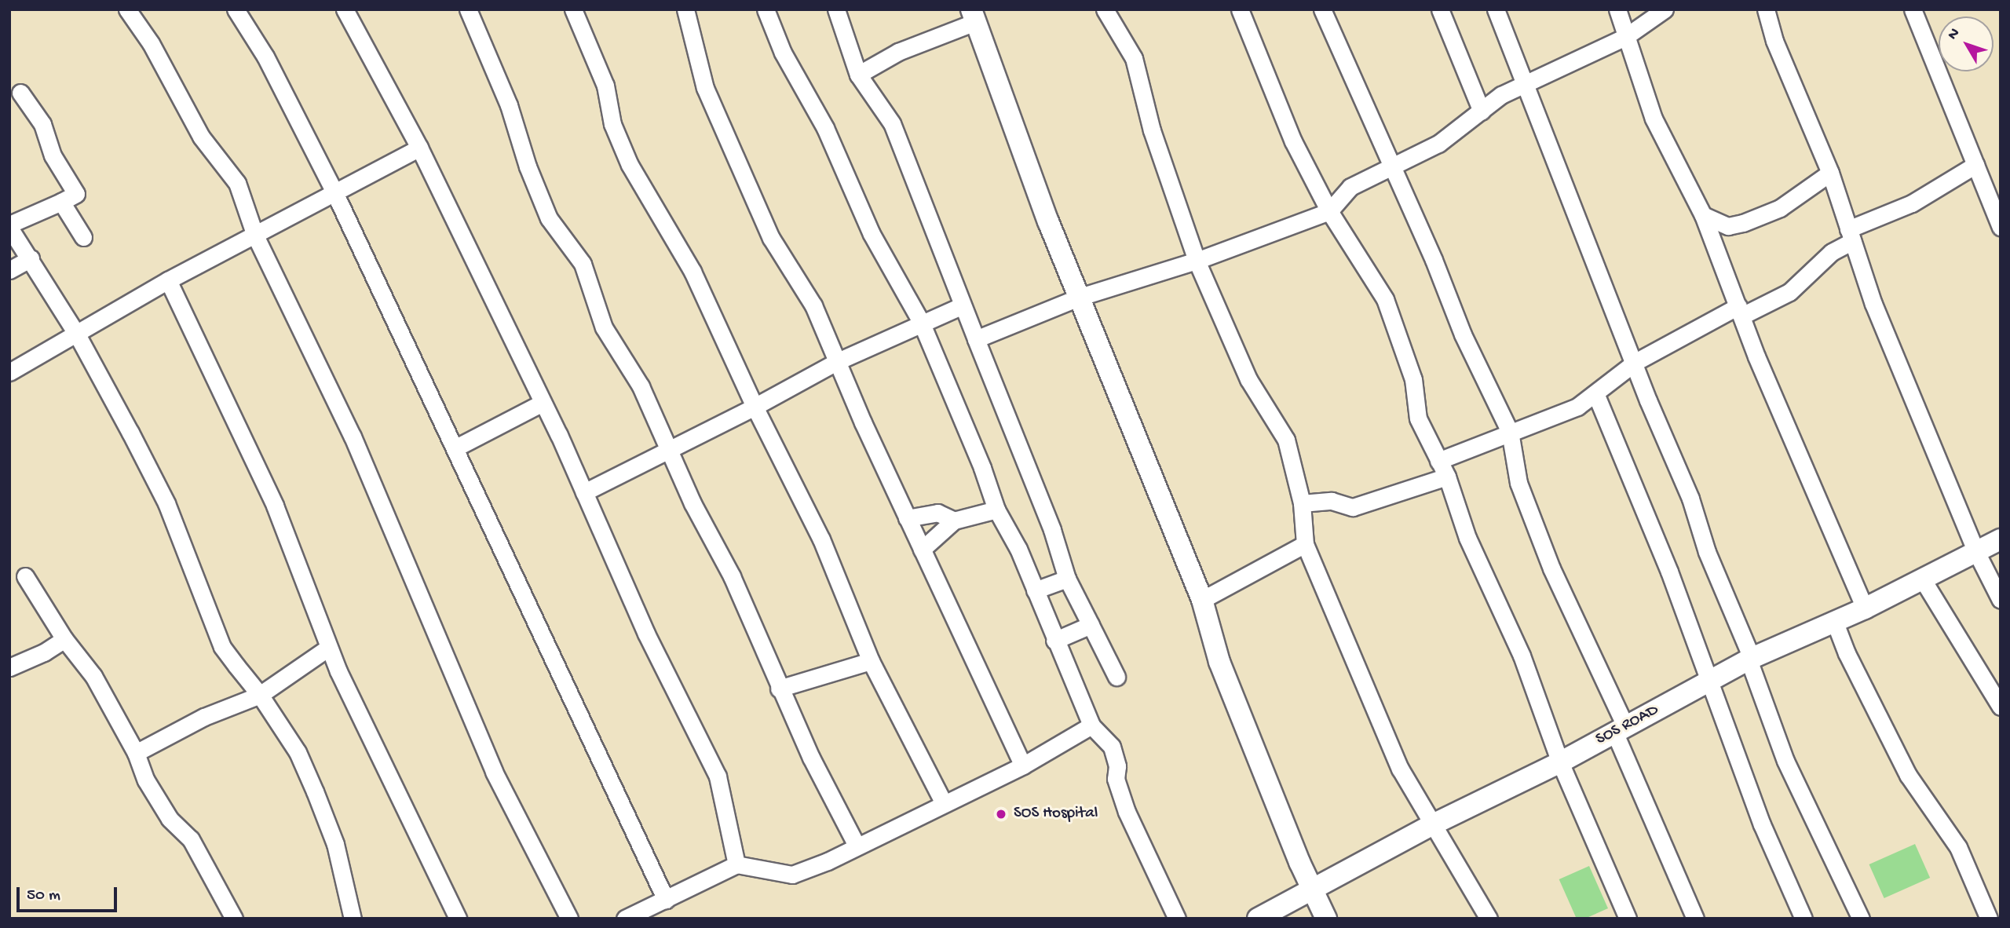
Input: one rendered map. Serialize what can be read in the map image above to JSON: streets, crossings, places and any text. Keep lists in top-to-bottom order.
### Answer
{
  "streets": {
    "street": ["SOS ROAD"]
  },
  "places": ["SOS Hospital"],
  "scale_bar": "50 m",
  "north": "top left"
}
